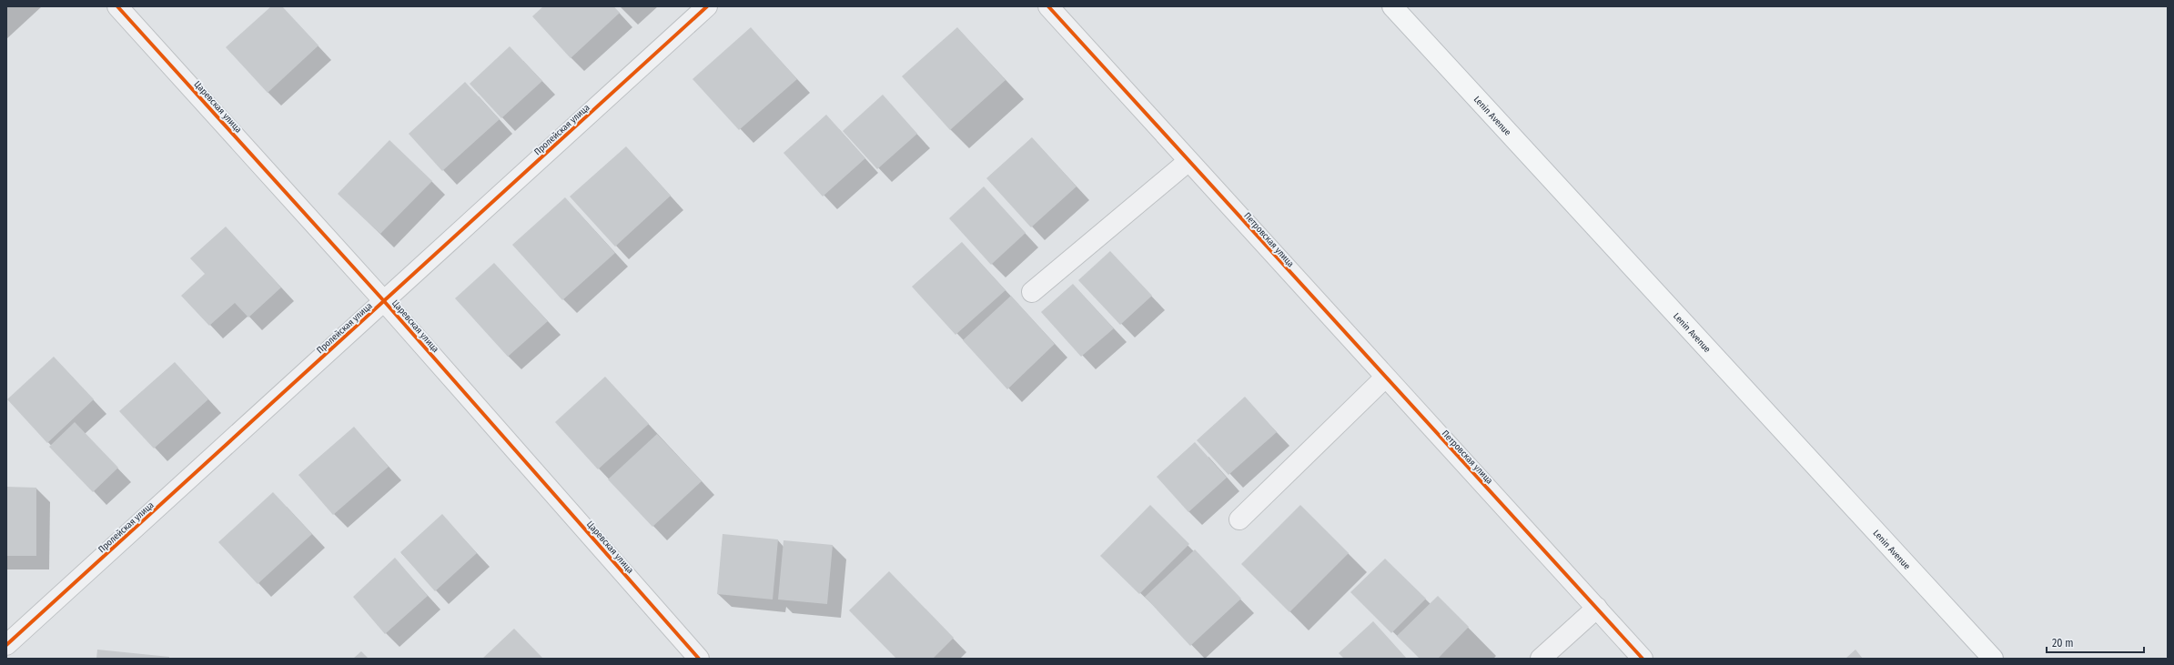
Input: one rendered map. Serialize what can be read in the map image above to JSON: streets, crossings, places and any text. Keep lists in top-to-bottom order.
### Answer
{
  "streets": {
    "main road": ["Lenin Avenue"],
    "street": ["Царевская улица", "Пролейская улица", "Петровская улица"]
  },
  "crossings": [
    ["Царевская улица", "Пролейская улица"]
  ],
  "scale_bar": "20 m"
}
